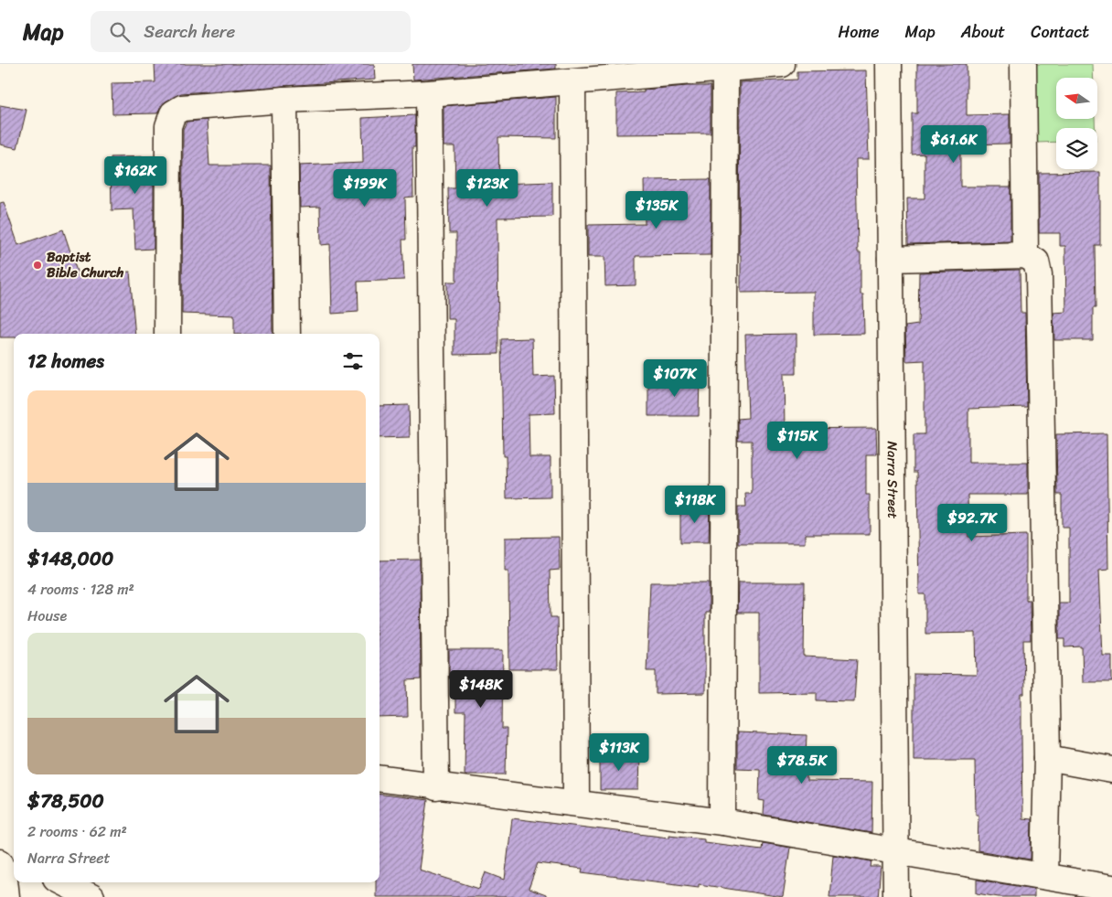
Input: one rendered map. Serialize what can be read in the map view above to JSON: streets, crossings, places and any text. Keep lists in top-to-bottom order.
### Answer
{
  "streets": {
    "street": ["Narra Street"]
  },
  "places": ["Baptist Bible Church"],
  "north": "left",
  "page": {
    "header": "Map",
    "search": "Search here",
    "nav": [
      "Home",
      "Map",
      "About",
      "Contact"
    ],
    "price": [
      "$61.6K",
      "$162K",
      "$199K",
      "$123K",
      "$135K",
      "$107K",
      "$115K",
      "$118K",
      "$92.7K",
      "$148K",
      "$113K",
      "$78.5K"
    ],
    "heading": "12 homes",
    "list": [
      {
        "name": "$148,000",
        "note": "4 rooms · 128 m² · House"
      },
      {
        "name": "$78,500",
        "note": "2 rooms · 62 m² · Narra Street"
      }
    ]
  }
}
